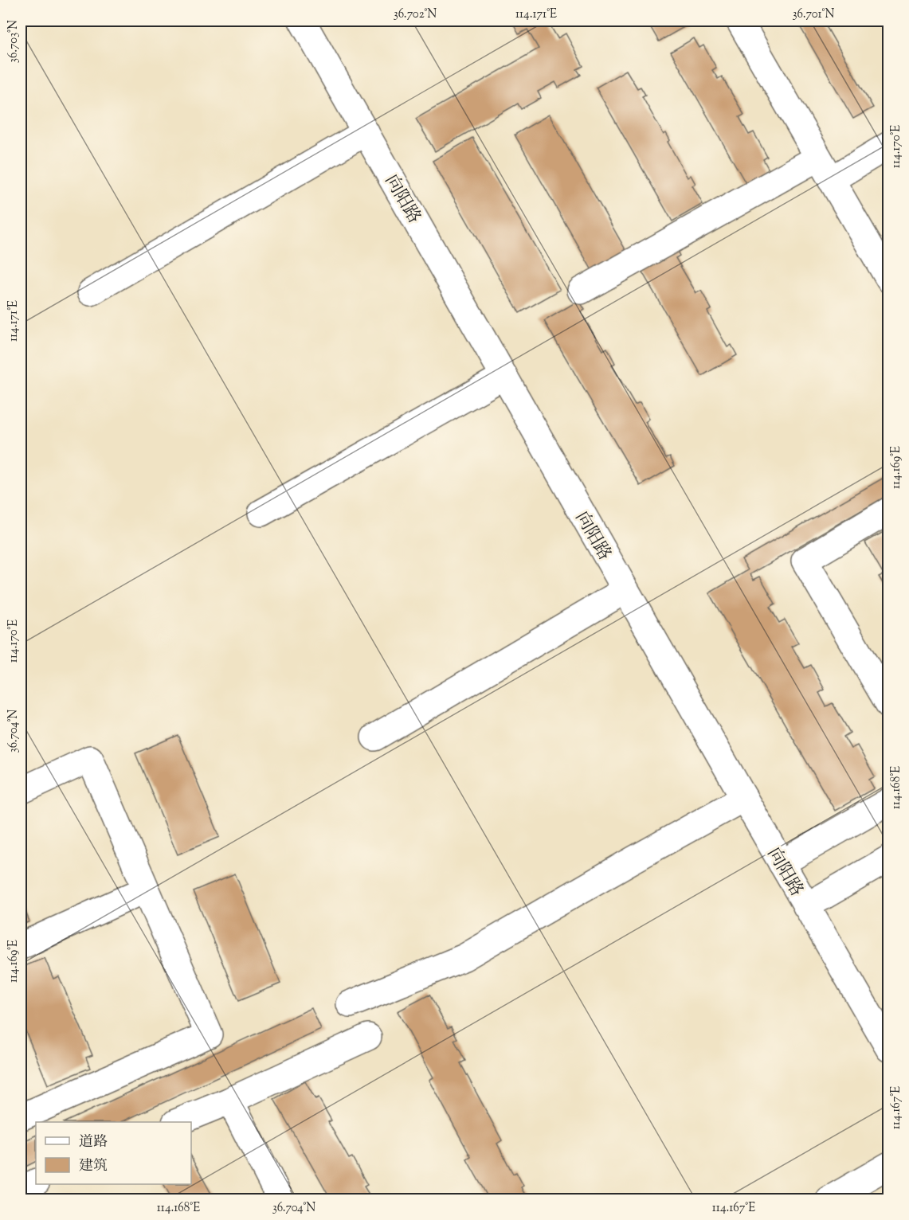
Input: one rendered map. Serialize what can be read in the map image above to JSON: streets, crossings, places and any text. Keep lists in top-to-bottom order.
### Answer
{
  "streets": {
    "street": ["向阳路"]
  },
  "legend": ["道路", "建筑"],
  "coordinates": [
    "36.702°N",
    "114.171°E",
    "36.701°N",
    "36.703°N",
    "114.170°E",
    "114.169°E",
    "36.704°N",
    "114.168°E",
    "114.167°E"
  ]
}
